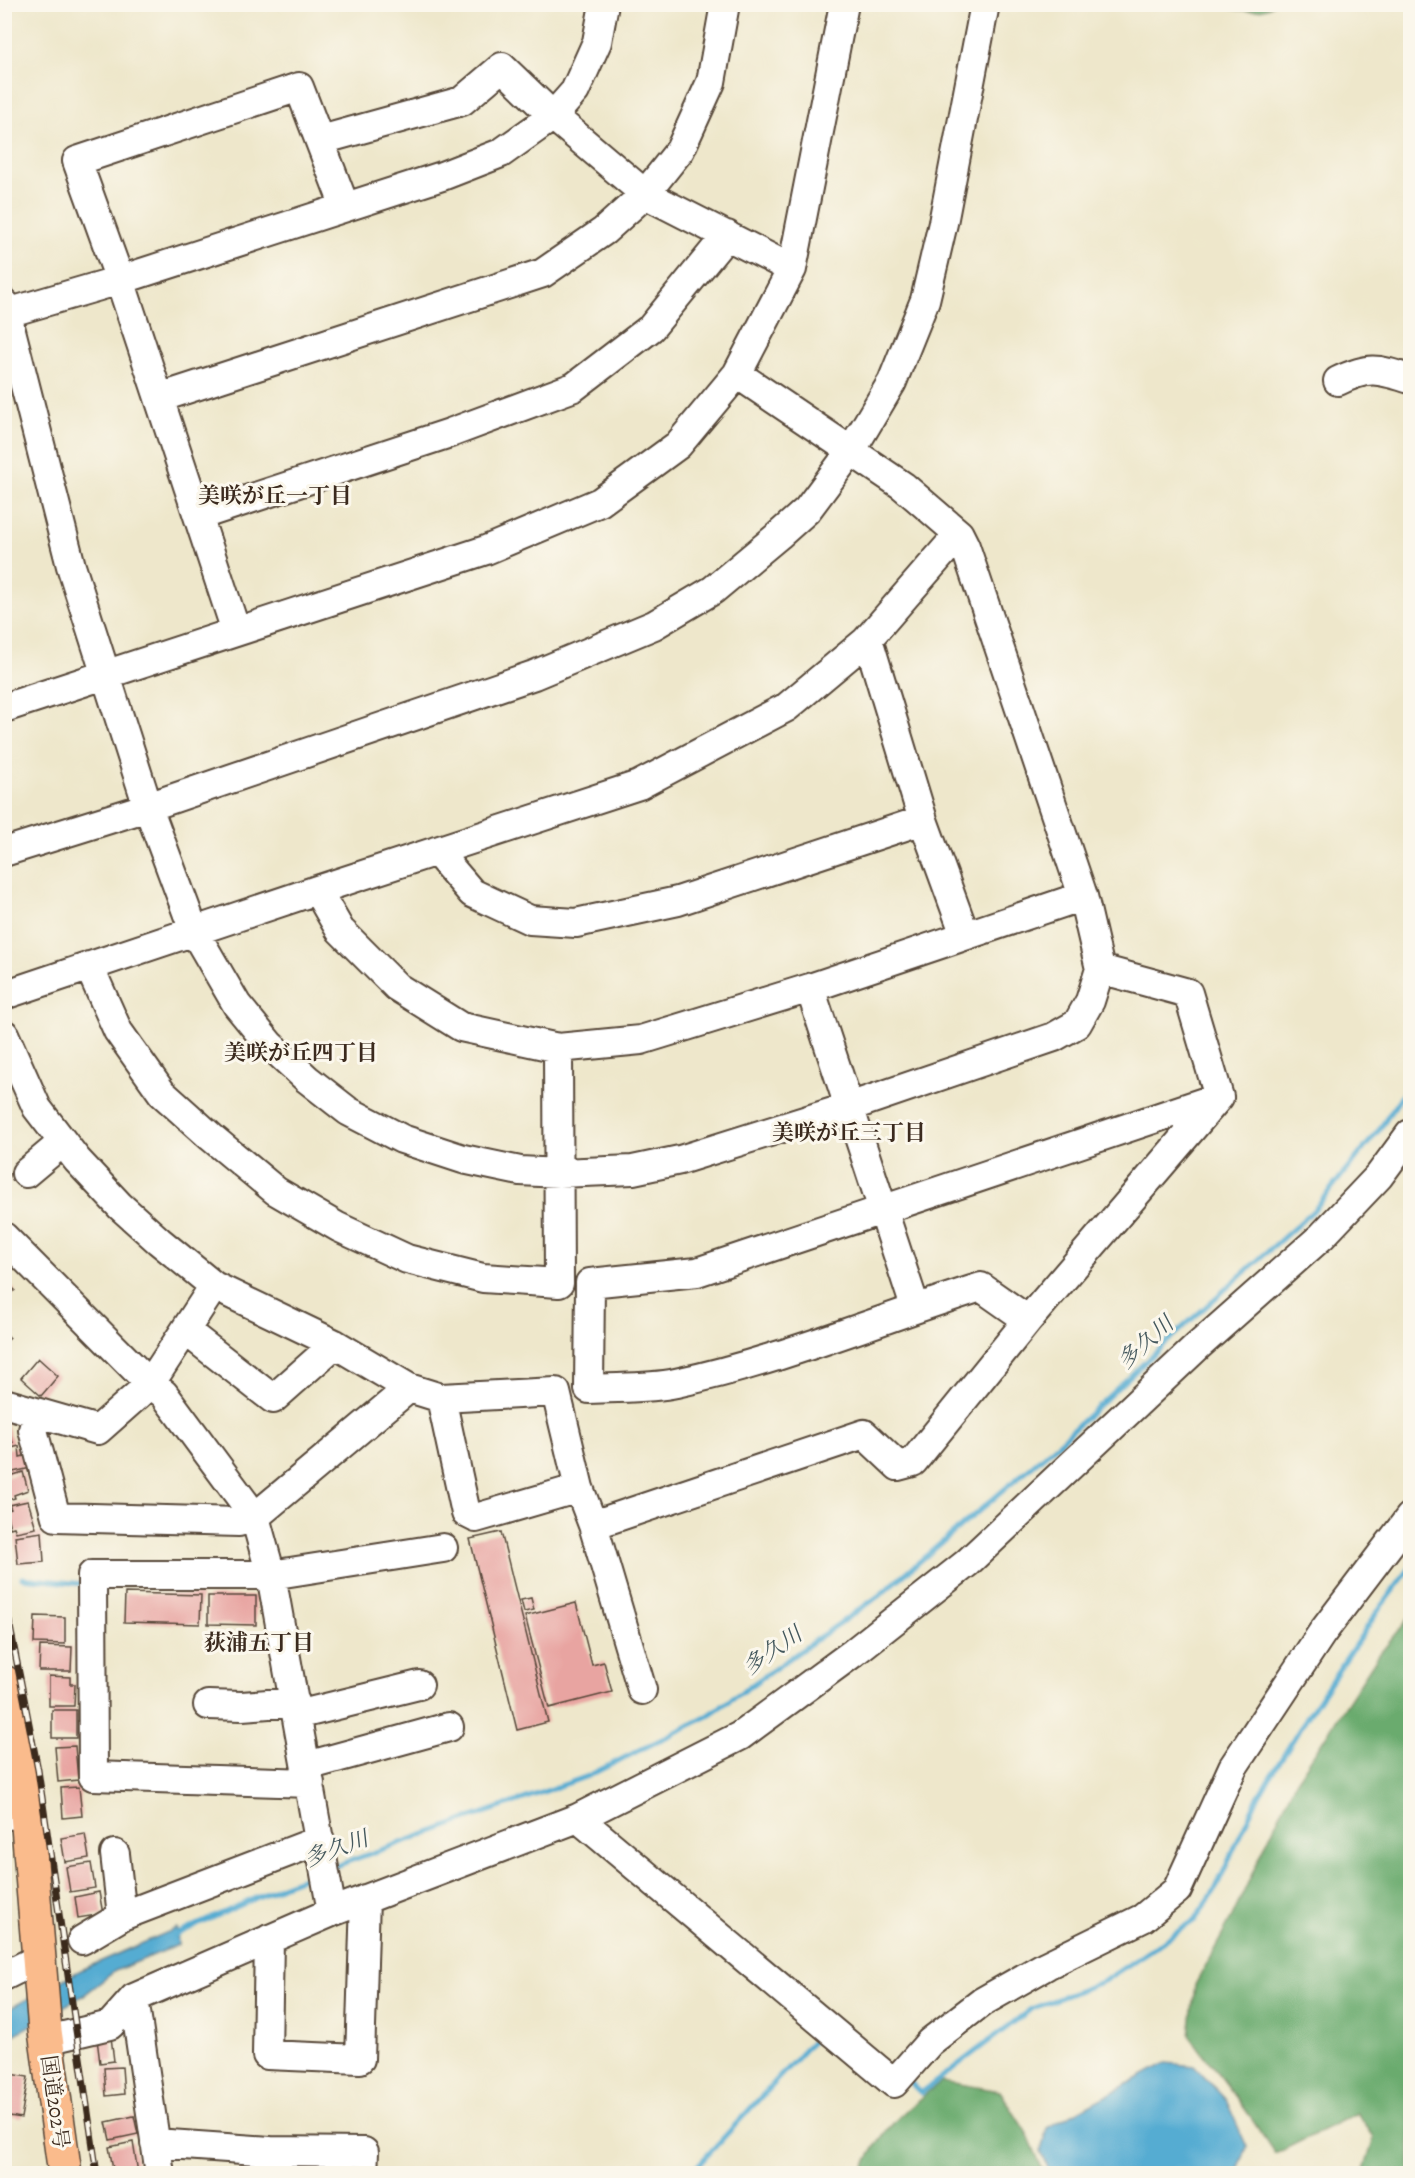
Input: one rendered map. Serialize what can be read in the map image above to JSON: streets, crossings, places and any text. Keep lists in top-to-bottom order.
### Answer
{
  "streets": {
    "highway": ["国道202号"]
  },
  "districts": [
    "美咲が丘一丁目",
    "美咲が丘四丁目",
    "美咲が丘三丁目",
    "荻浦五丁目"
  ],
  "water": ["多久川"]
}
